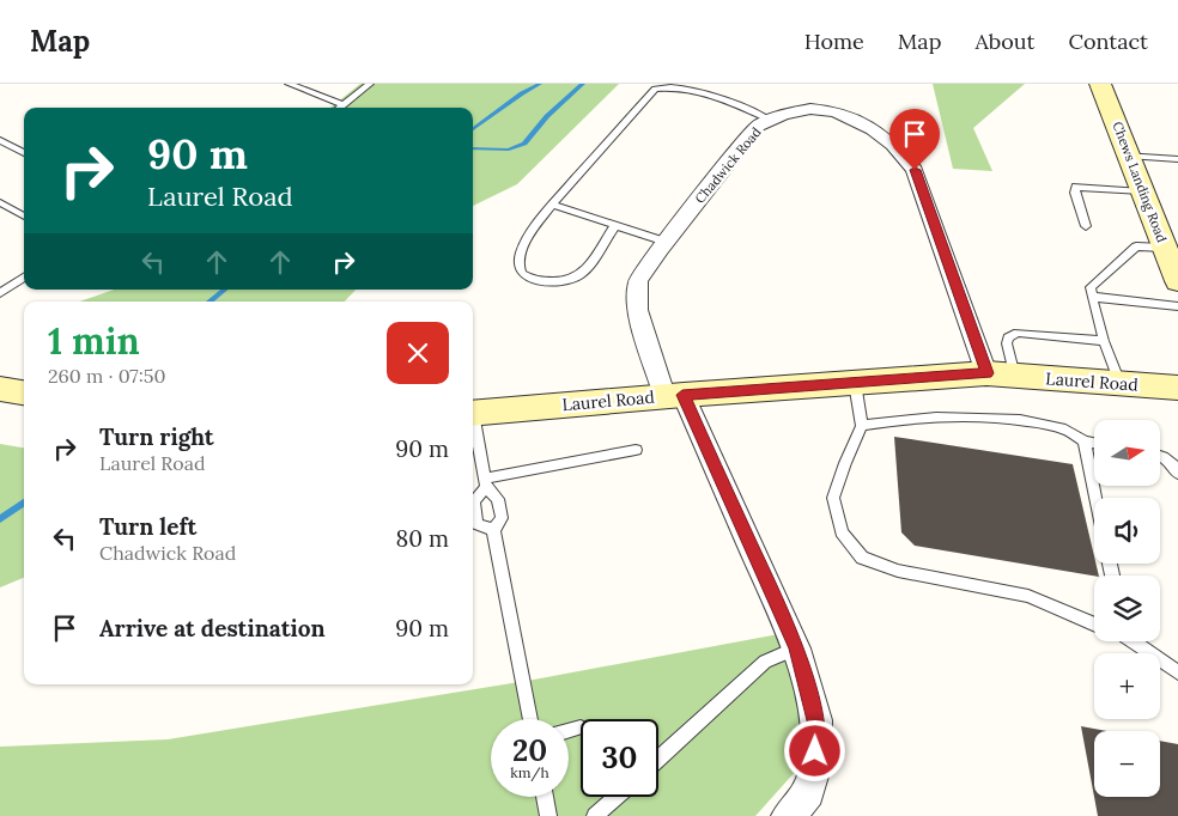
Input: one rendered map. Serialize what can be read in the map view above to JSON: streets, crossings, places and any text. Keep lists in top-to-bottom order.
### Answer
{
  "streets": {
    "main road": ["Chews Landing Road", "Laurel Road"],
    "street": ["Chadwick Road"]
  },
  "crossings": [
    ["Chadwick Road", "Laurel Road"]
  ],
  "north": "right",
  "page": {
    "header": "Map",
    "nav": [
      "Home",
      "Map",
      "About",
      "Contact"
    ],
    "turn": ["90 m", "Laurel Road"],
    "heading": ["1 min", "260 m · 07:50"],
    "list": [
      {
        "name": "Turn right",
        "note": "Laurel Road",
        "value": "90 m"
      },
      {
        "name": "Turn left",
        "note": "Chadwick Road",
        "value": "80 m"
      },
      {
        "name": "Arrive at destination",
        "value": "90 m"
      }
    ],
    "map_buttons": ["+", "−"],
    "speed": "20 km/h",
    "limit": "30"
  }
}
